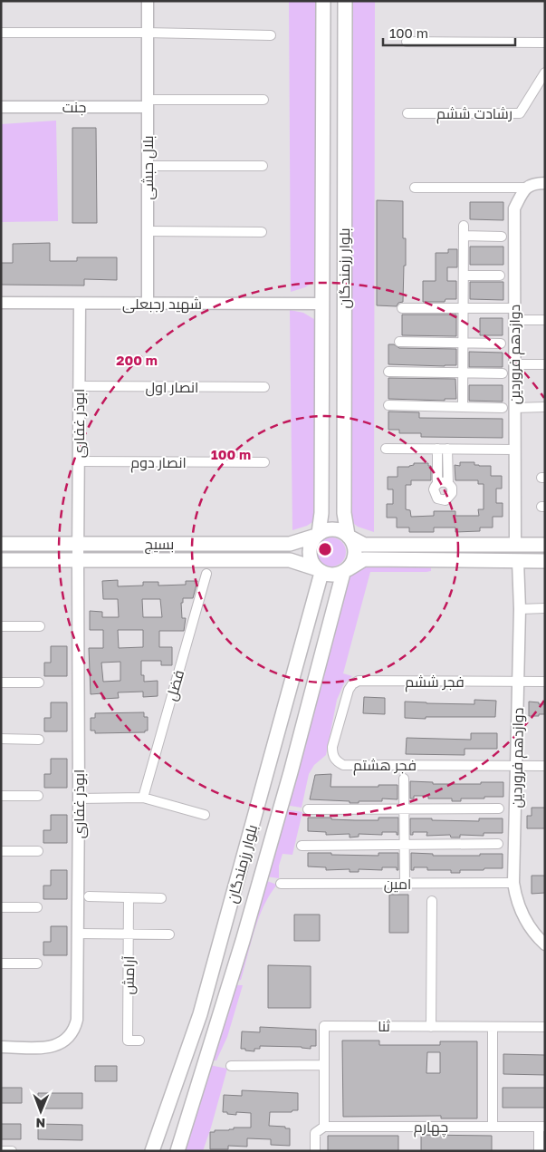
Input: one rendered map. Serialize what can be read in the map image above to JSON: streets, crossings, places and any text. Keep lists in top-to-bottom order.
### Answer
{
  "streets": {
    "main road": ["بلوار رزمندگان", "بسیج"],
    "street": [
      "جنت",
      "رشادت ششم",
      "بلال حبشی",
      "شهید رجبعلی",
      "دوازدهم فروردین",
      "انصار اول",
      "ابوذر غفاری",
      "انصار دوم",
      "فجر ششم",
      "فضل",
      "فجر هشتم",
      "امین",
      "آرامش",
      "ثنا",
      "چهارم"
    ]
  },
  "crossings": [
    ["جنت", "بلال حبشی"],
    ["بلال حبشی", "شهید رجبعلی"],
    ["بلوار رزمندگان", "شهید رجبعلی"],
    ["بلوار رزمندگان", "بسیج"],
    ["شهید رجبعلی", "ابوذر غفاری"],
    ["دوازدهم فروردین", "فجر ششم"],
    ["دوازدهم فروردین", "فجر هشتم"],
    ["دوازدهم فروردین", "امین"],
    ["انصار اول", "ابوذر غفاری"],
    ["ابوذر غفاری", "انصار دوم"],
    ["ابوذر غفاری", "بسیج"],
    ["فجر ششم", "فجر هشتم"],
    ["ثنا", "چهارم"]
  ],
  "scale_bar": "100 m",
  "north": "bottom",
  "rings": ["200 m", "100 m"]
}
